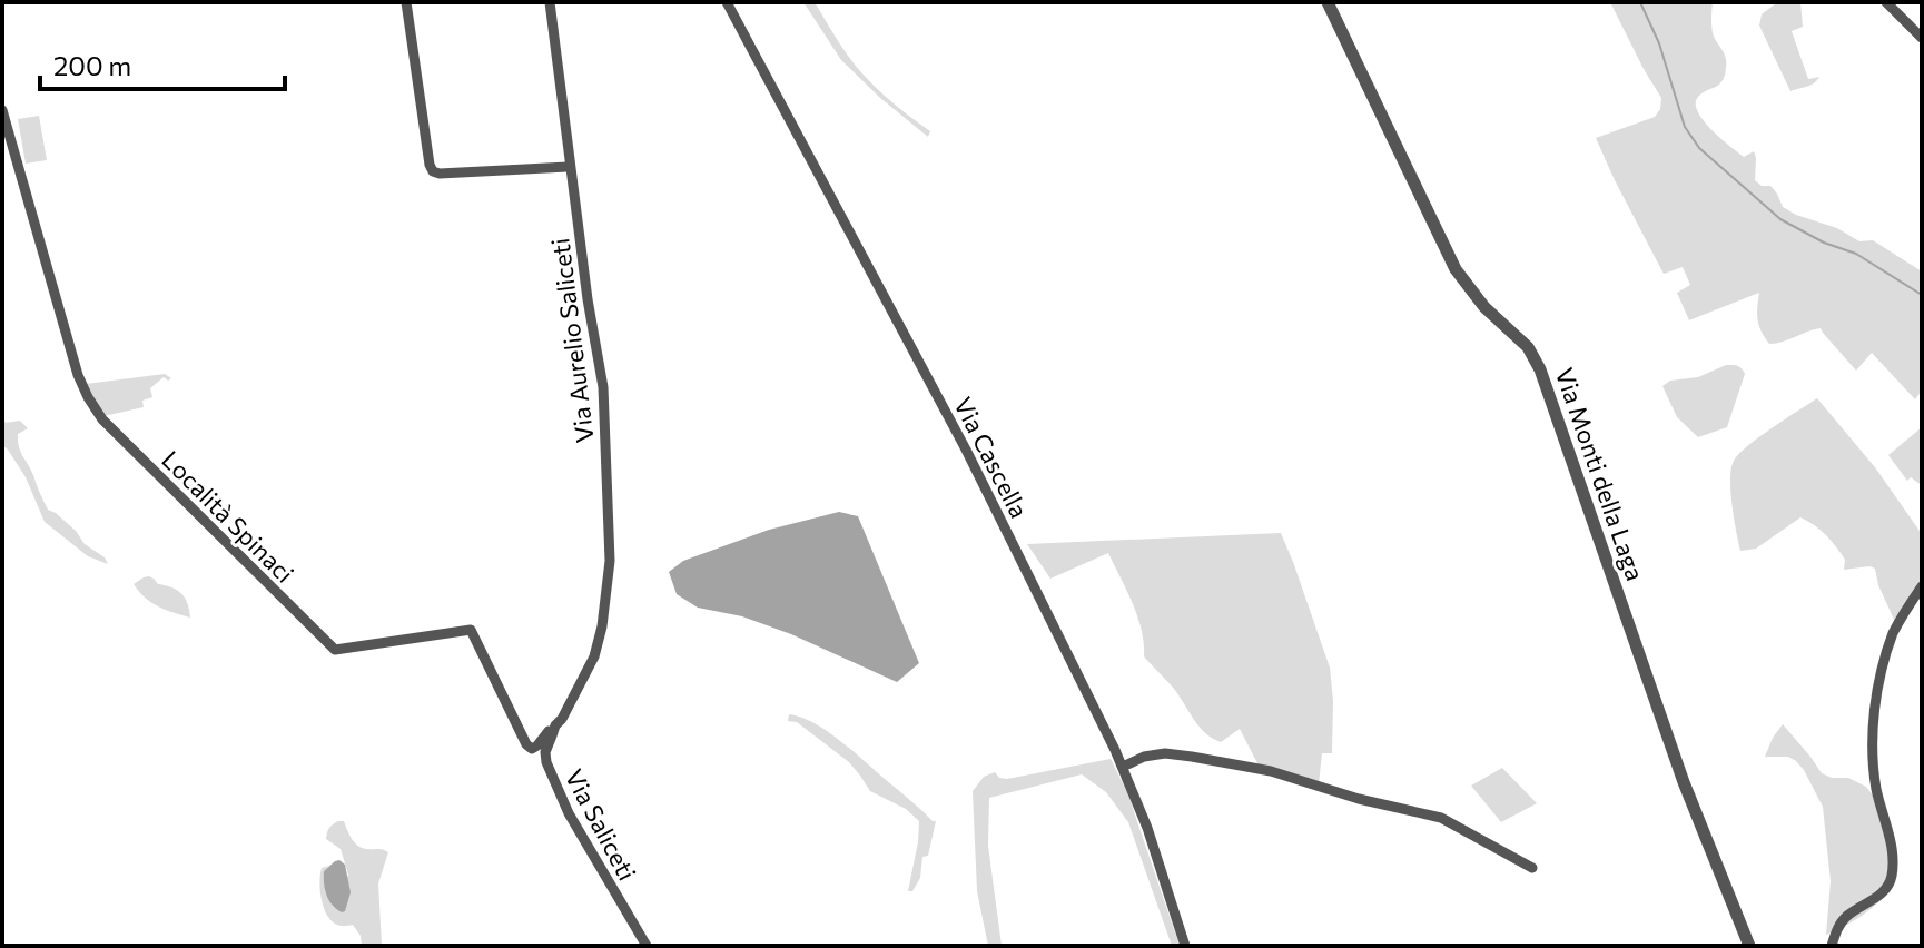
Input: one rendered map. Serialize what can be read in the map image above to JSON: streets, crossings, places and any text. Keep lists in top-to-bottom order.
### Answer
{
  "streets": {
    "street": [
      "Via Aurelio Saliceti",
      "Via Cascella",
      "Via Monti della Laga",
      "Località Spinaci",
      "Via Saliceti"
    ]
  },
  "crossings": [
    ["Via Aurelio Saliceti", "Località Spinaci"],
    ["Via Aurelio Saliceti", "Via Saliceti"],
    ["Località Spinaci", "Via Saliceti"]
  ],
  "scale_bar": "200 m"
}
